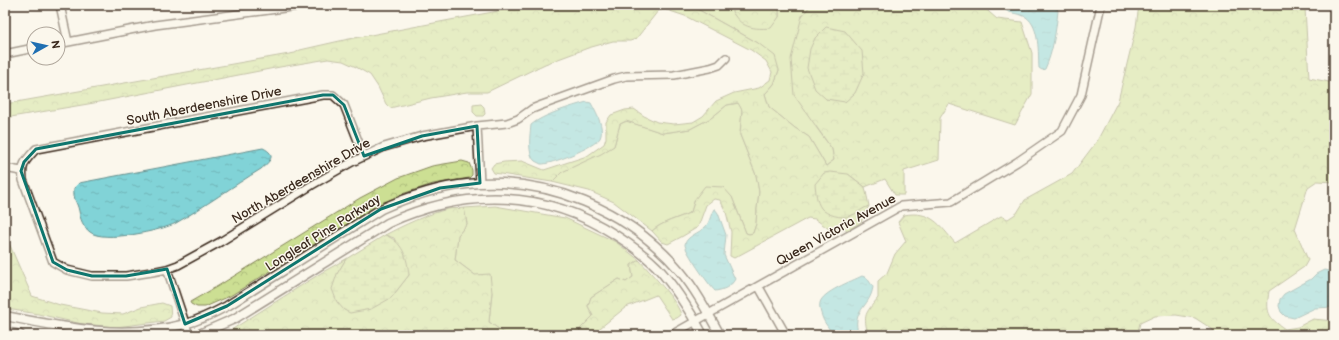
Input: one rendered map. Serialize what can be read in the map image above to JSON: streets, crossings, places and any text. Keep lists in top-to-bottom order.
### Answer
{
  "streets": {
    "main road": ["Longleaf Pine Parkway"],
    "street": ["South Aberdeenshire Drive", "North Aberdeenshire Drive", "Queen Victoria Avenue"]
  },
  "crossings": [
    ["South Aberdeenshire Drive", "North Aberdeenshire Drive"],
    ["Queen Victoria Avenue", "Longleaf Pine Parkway"]
  ],
  "north": "right"
}
